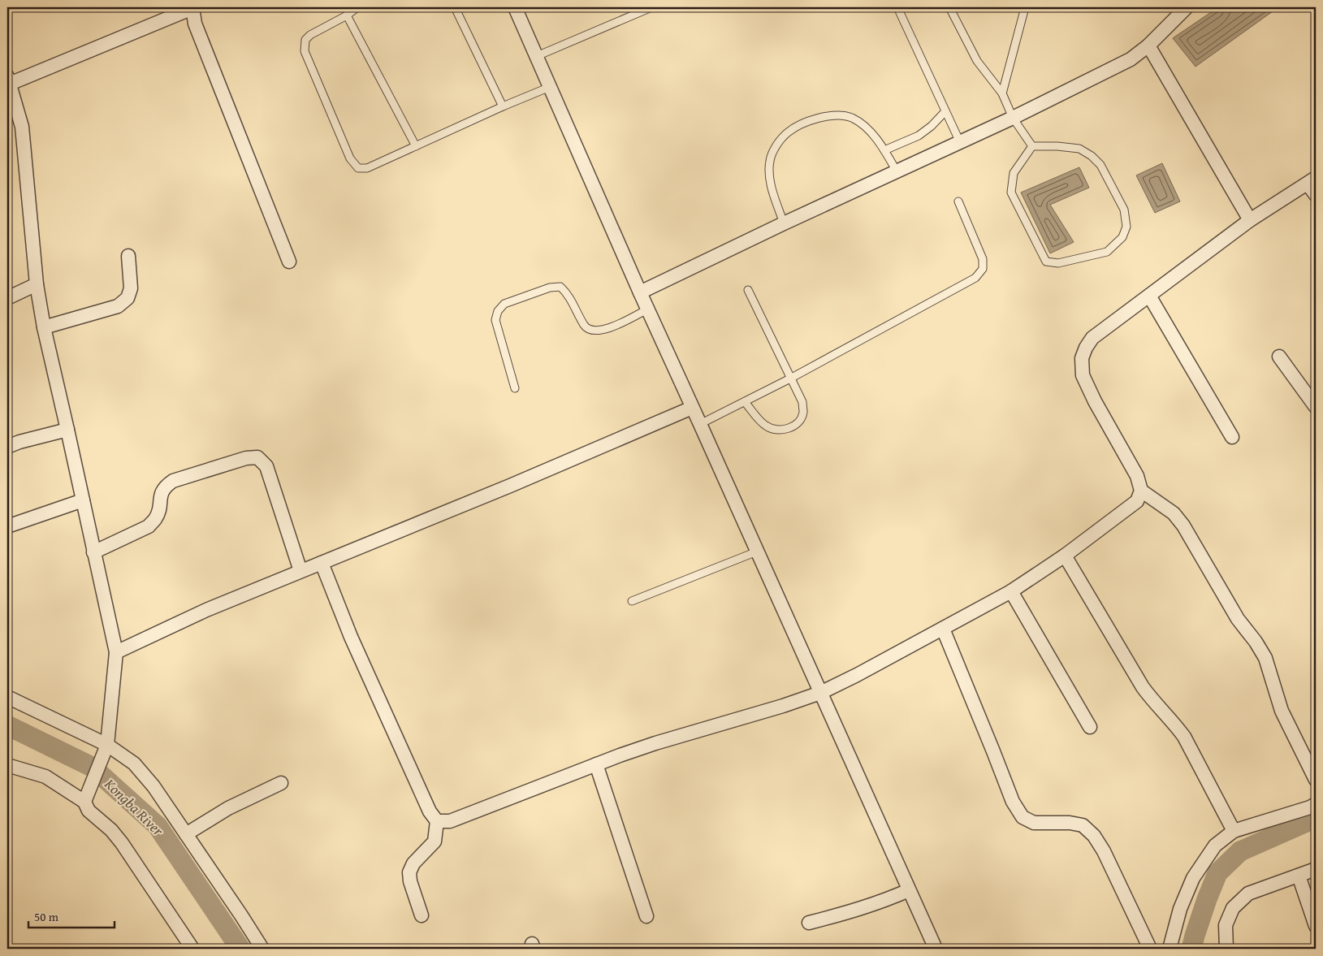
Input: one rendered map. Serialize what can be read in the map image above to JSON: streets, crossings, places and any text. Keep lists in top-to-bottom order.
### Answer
{
  "water": ["Kongba River"],
  "scale_bar": "50 m"
}
